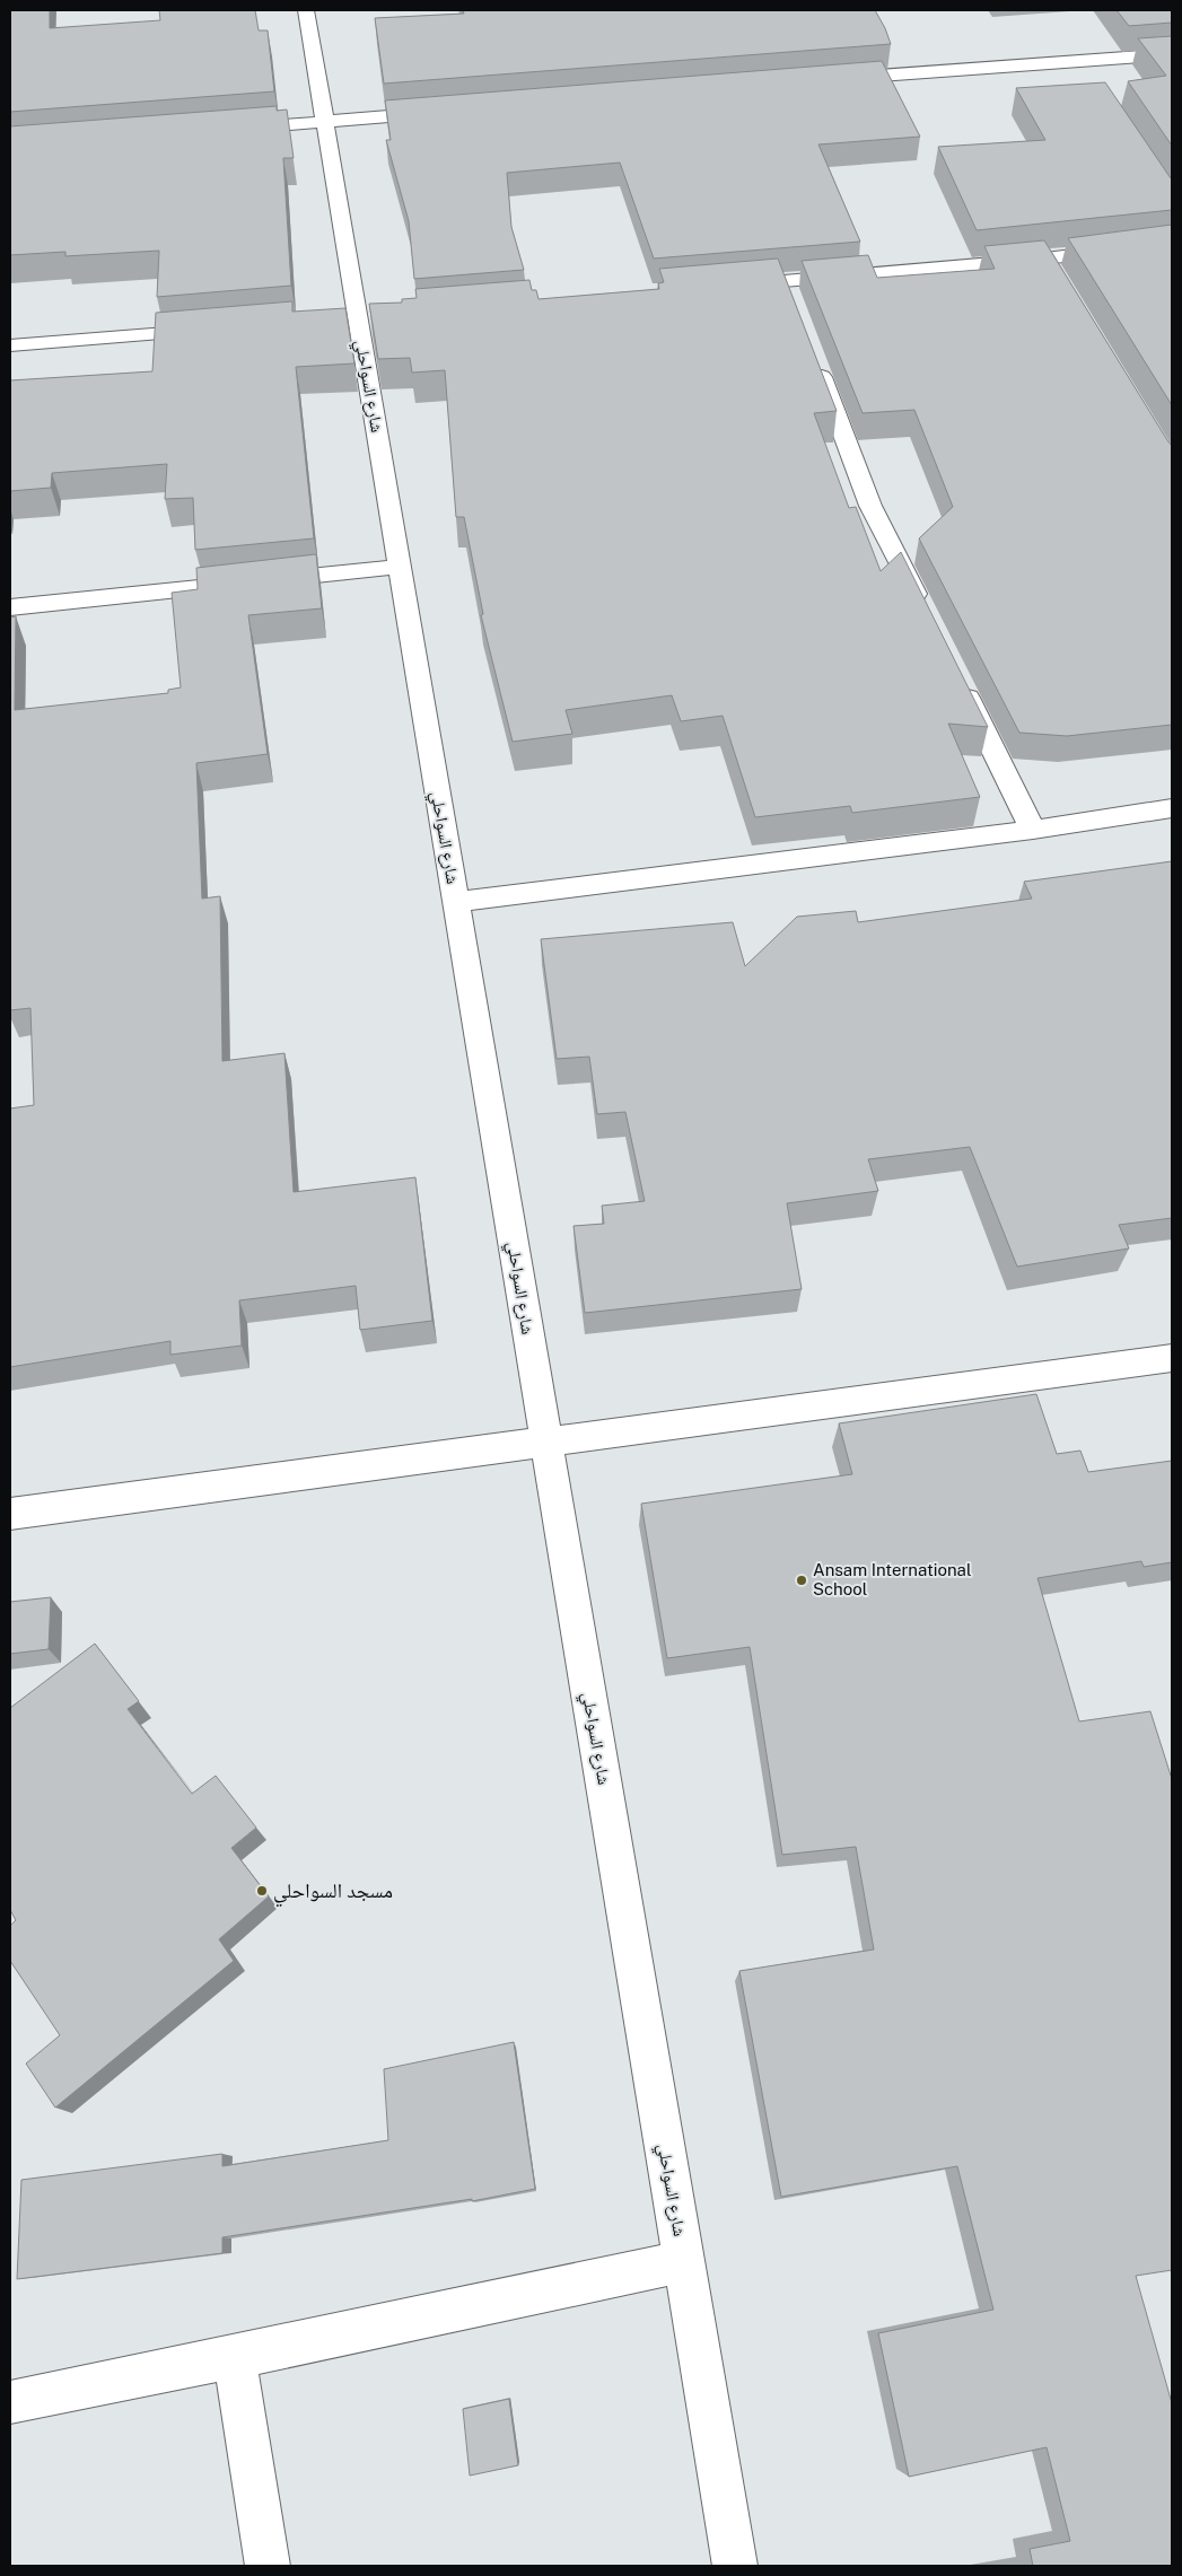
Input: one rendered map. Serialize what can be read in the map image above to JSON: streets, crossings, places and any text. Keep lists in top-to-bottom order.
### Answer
{
  "streets": {
    "street": ["شارع السواحلي"]
  },
  "places": ["Ansam International School", "مسجد السواحلي"]
}
